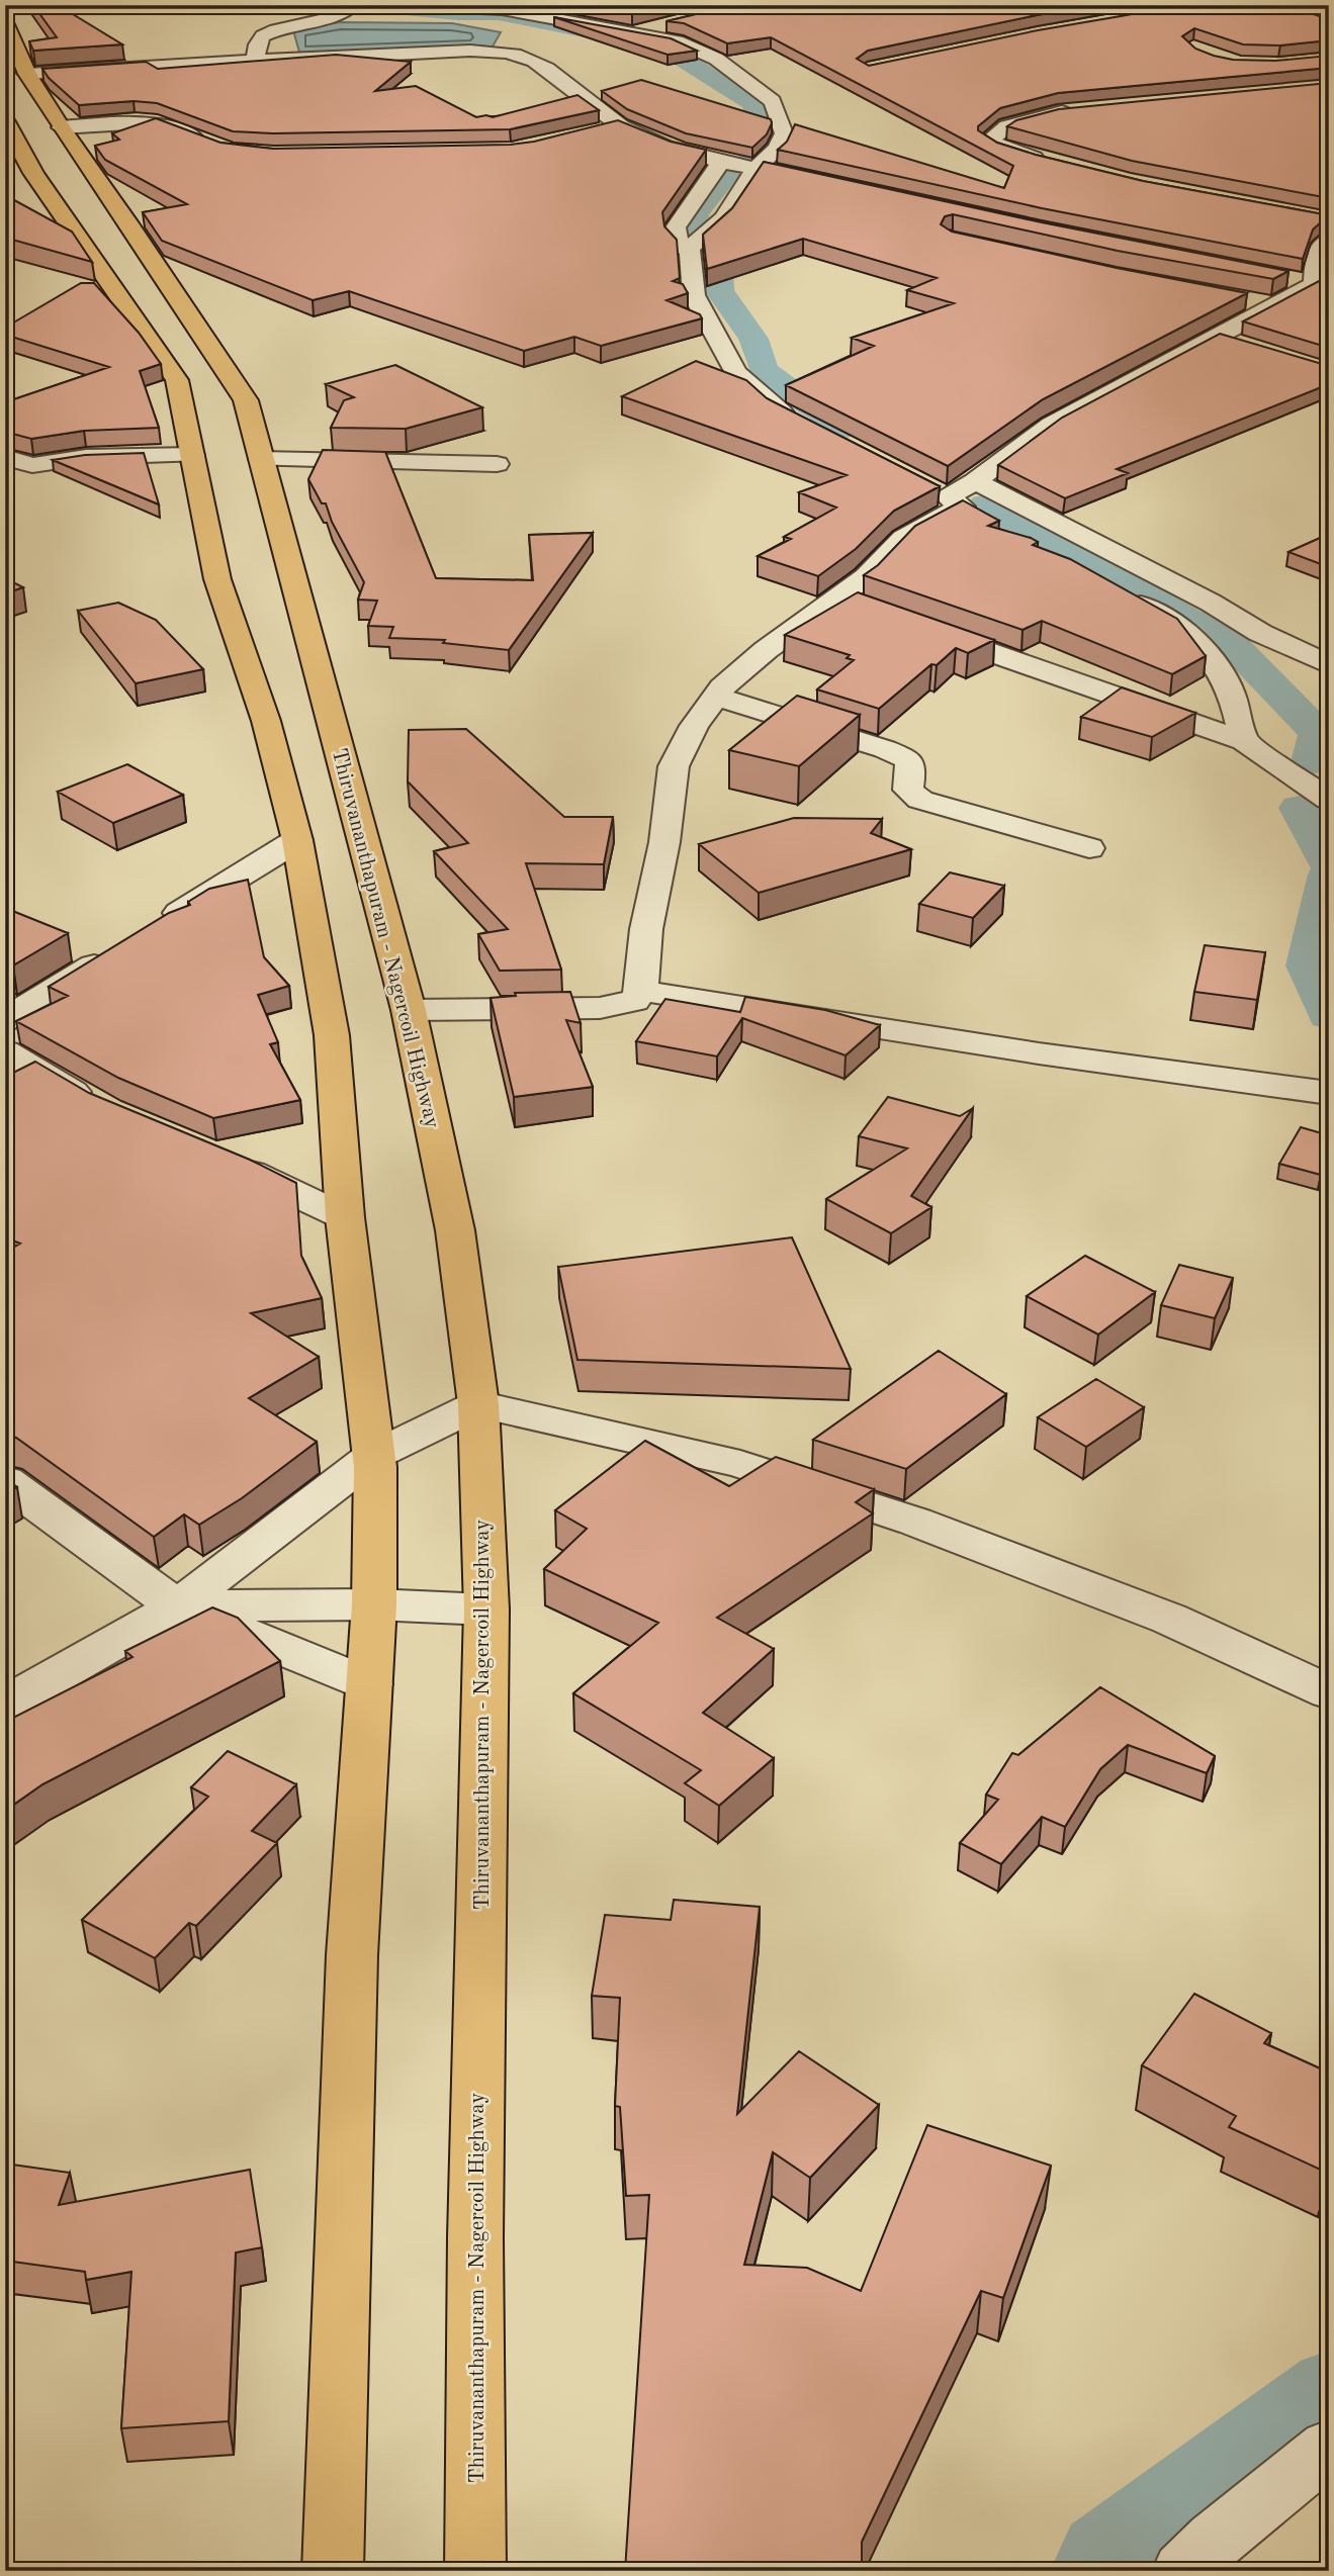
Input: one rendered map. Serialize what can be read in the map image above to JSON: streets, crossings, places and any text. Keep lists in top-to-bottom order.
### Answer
{
  "streets": {
    "main road": ["Thiruvananthapuram - Nagercoil Highway"]
  }
}
